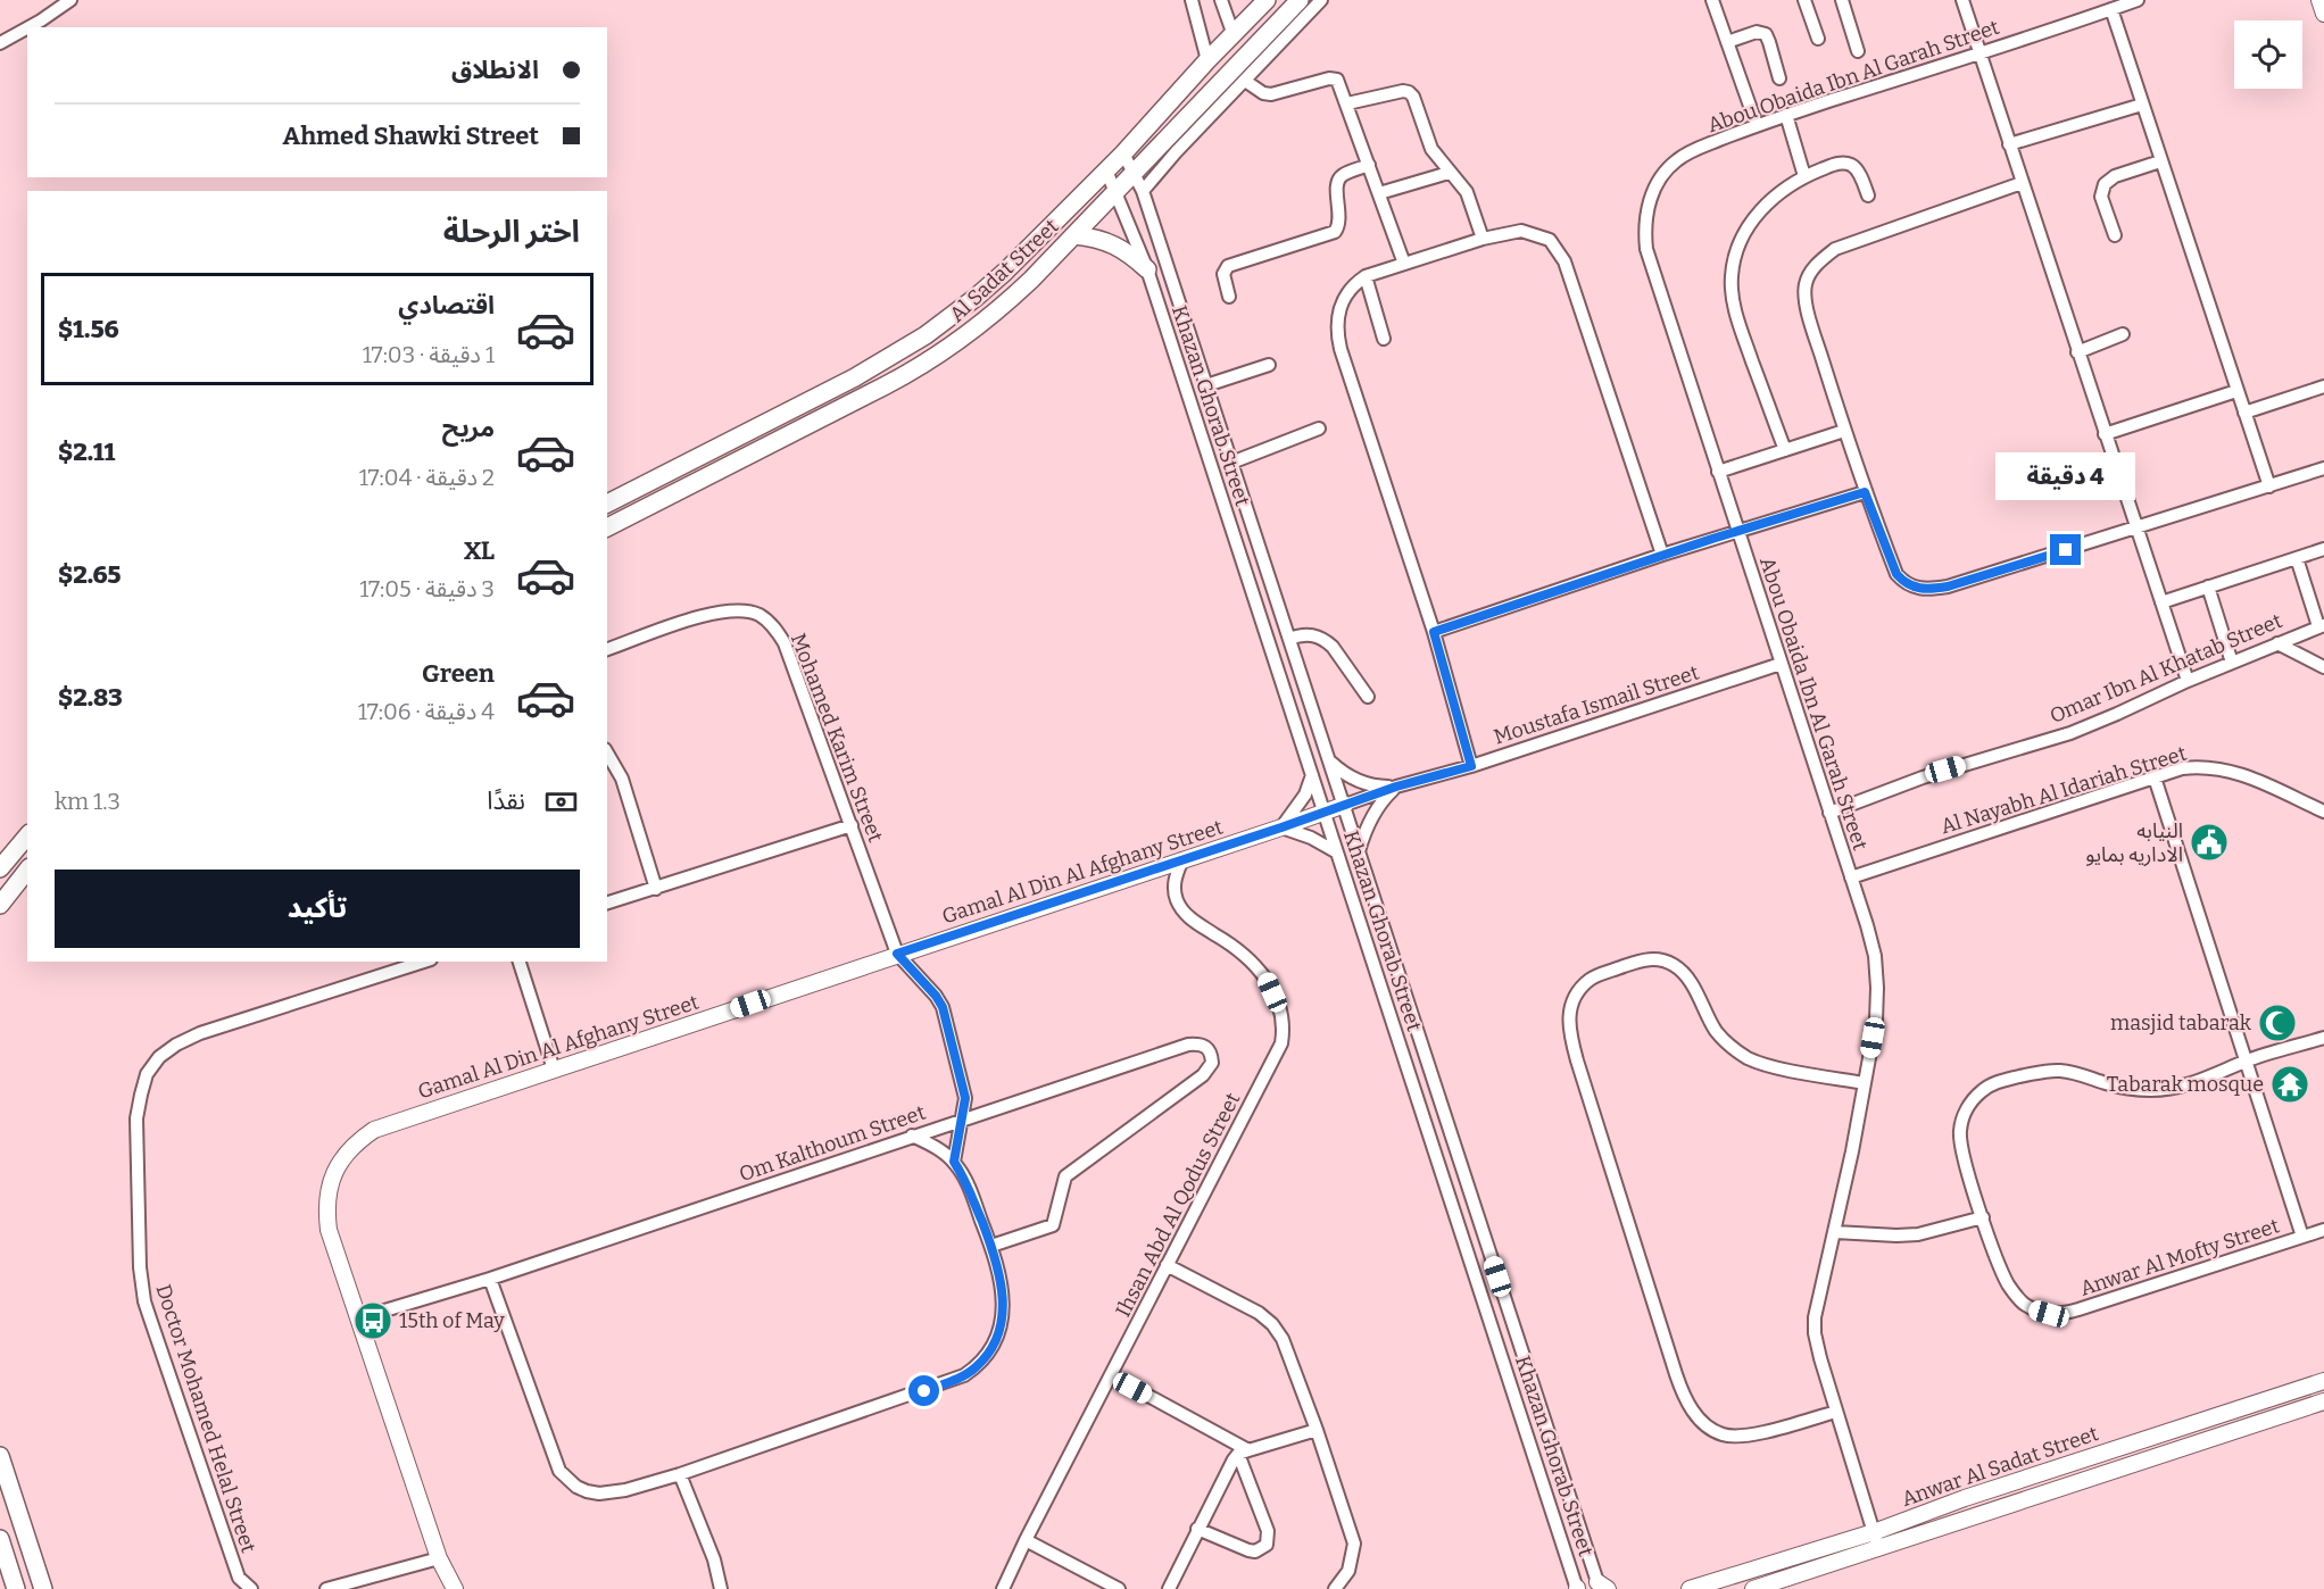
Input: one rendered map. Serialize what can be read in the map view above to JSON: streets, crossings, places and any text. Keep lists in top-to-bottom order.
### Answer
{
  "streets": {
    "main road": ["Al Sadat Street"],
    "street": [
      "Abou Obaida Ibn Al Garah Street",
      "Khazan Ghorab Street",
      "Omar Ibn Al Khatab Street",
      "Moustafa Ismail Street",
      "Mohamed Karim Street",
      "Al Nayabh Al Idariah Street",
      "Gamal Al Din Al Afghany Street",
      "Om Kalthoum Street",
      "Ihsan Abd Al Qodus Street",
      "Anwar Al Mofty Street",
      "Doctor Mohamed Helal Street",
      "Anwar Al Sadat Street"
    ]
  },
  "crossings": [
    ["Abou Obaida Ibn Al Garah Street", "Omar Ibn Al Khatab Street"],
    ["Abou Obaida Ibn Al Garah Street", "Moustafa Ismail Street"],
    ["Abou Obaida Ibn Al Garah Street", "Al Nayabh Al Idariah Street"],
    ["Abou Obaida Ibn Al Garah Street", "Anwar Al Sadat Street"],
    ["Al Sadat Street", "Khazan Ghorab Street"],
    ["Khazan Ghorab Street", "Moustafa Ismail Street"],
    ["Khazan Ghorab Street", "Gamal Al Din Al Afghany Street"],
    ["Moustafa Ismail Street", "Gamal Al Din Al Afghany Street"],
    ["Mohamed Karim Street", "Gamal Al Din Al Afghany Street"],
    ["Gamal Al Din Al Afghany Street", "Om Kalthoum Street"],
    ["Gamal Al Din Al Afghany Street", "Ihsan Abd Al Qodus Street"]
  ],
  "places": {
    "public building": ["النيابه الاداريه بمايو"],
    "mosque": ["masjid tabarak"],
    "temple": ["Tabarak mosque"],
    "bus stop": ["15th of May"]
  },
  "page": {
    "banner": ["الانطلاق", "Ahmed Shawki Street"],
    "heading": "اختر الرحلة",
    "list": [
      {
        "name": "اقتصادي",
        "note": "1 دقيقة · 17:03",
        "value": "$1.56"
      },
      {
        "name": "مريح",
        "note": "2 دقيقة · 17:04",
        "value": "$2.11"
      },
      {
        "name": "XL",
        "note": "3 دقيقة · 17:05",
        "value": "$2.65"
      },
      {
        "name": "Green",
        "note": "4 دقيقة · 17:06",
        "value": "$2.83"
      }
    ],
    "bubble": "4 دقيقة",
    "pay": ["نقدًا", "1.3 km"],
    "buttons": "تأكيد"
  }
}
